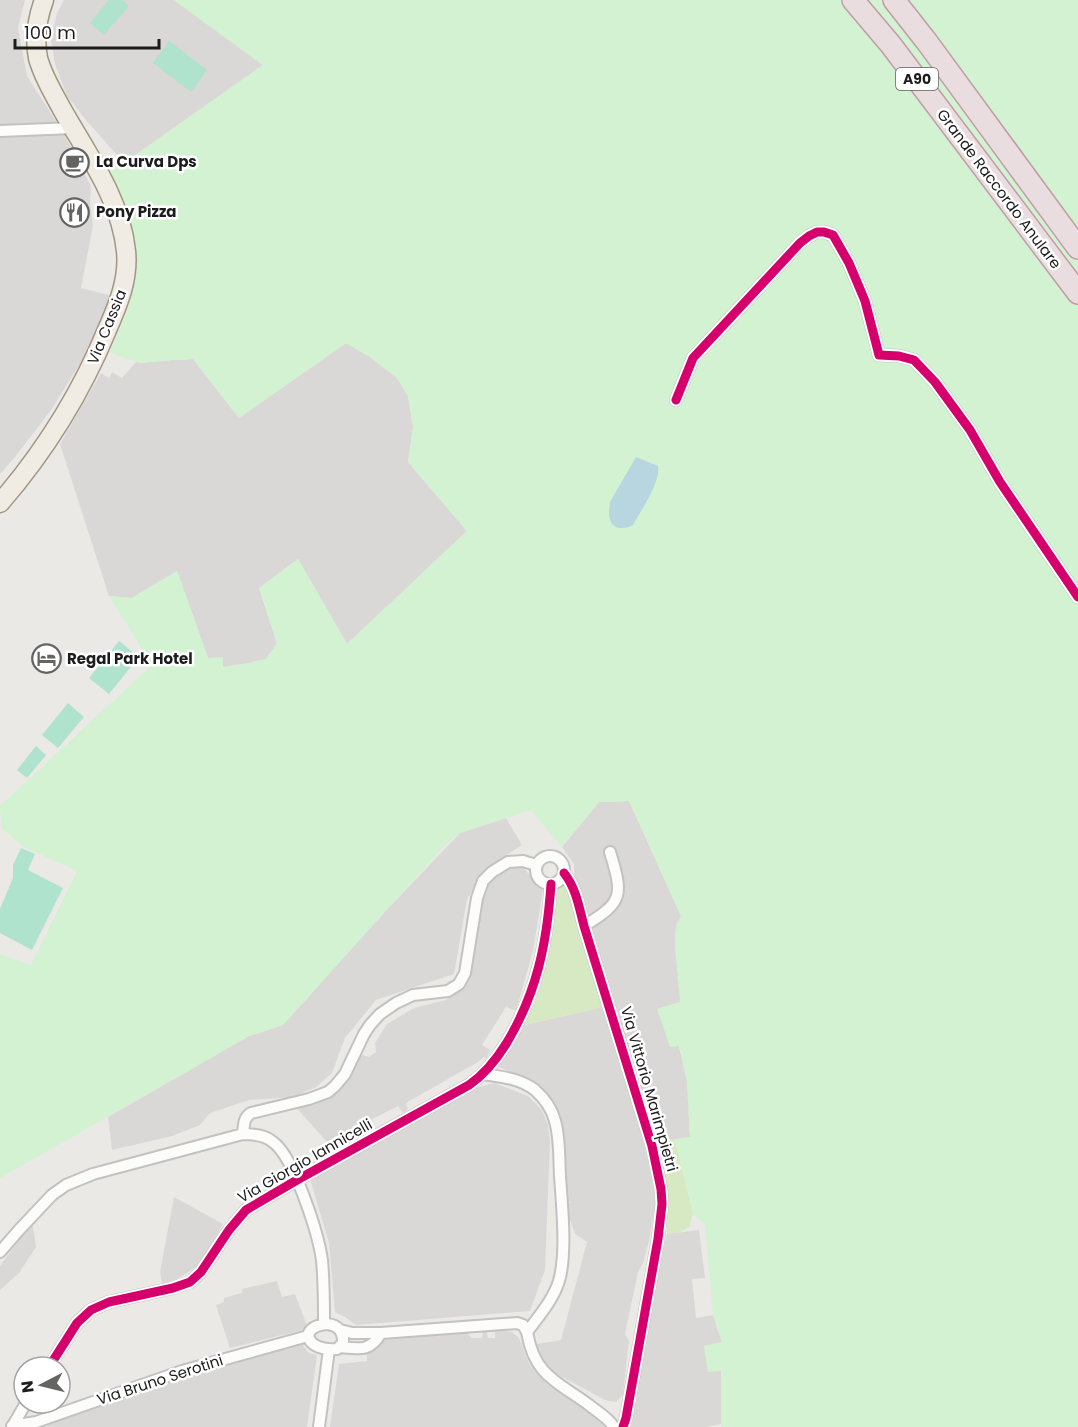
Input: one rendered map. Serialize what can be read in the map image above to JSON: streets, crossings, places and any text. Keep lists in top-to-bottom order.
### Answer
{
  "streets": {
    "highway": ["A90", "Grande Raccordo Anulare"],
    "main road": ["Via Cassia"],
    "street": ["Via Vittorio Marimpietri", "Via Giorgio Iannicelli", "Via Bruno Serotini"]
  },
  "crossings": [
    ["Via Vittorio Marimpietri", "Via Giorgio Iannicelli"]
  ],
  "places": {
    "cafe": ["La Curva Dps"],
    "restaurant": ["Pony Pizza"],
    "hotel": ["Regal Park Hotel"]
  },
  "scale_bar": "100 m",
  "north": "left"
}
